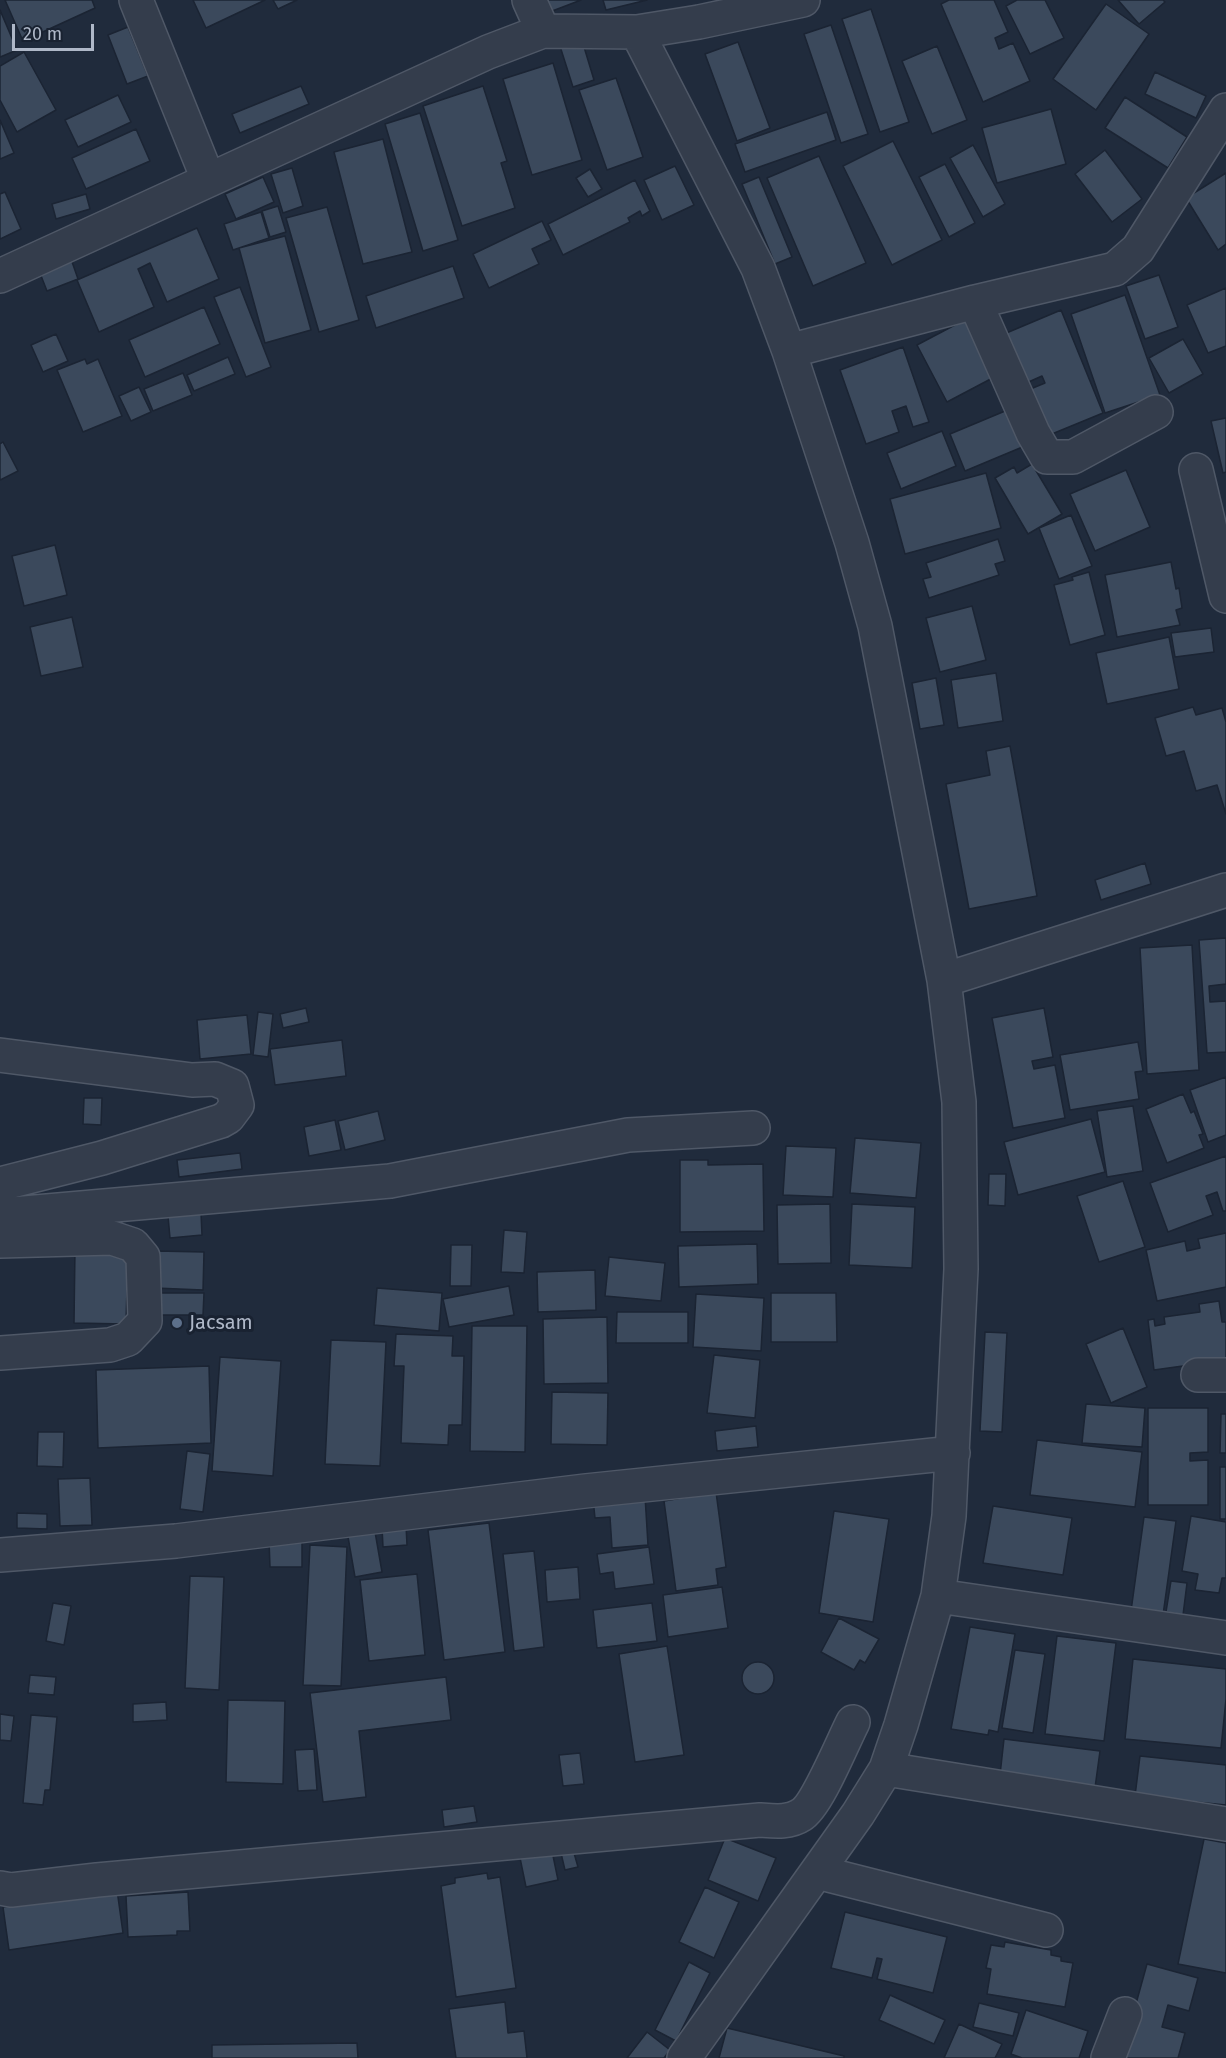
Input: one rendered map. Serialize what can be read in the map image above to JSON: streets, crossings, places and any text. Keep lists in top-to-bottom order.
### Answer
{
  "places": ["Jacsam"],
  "scale_bar": "20 m"
}
